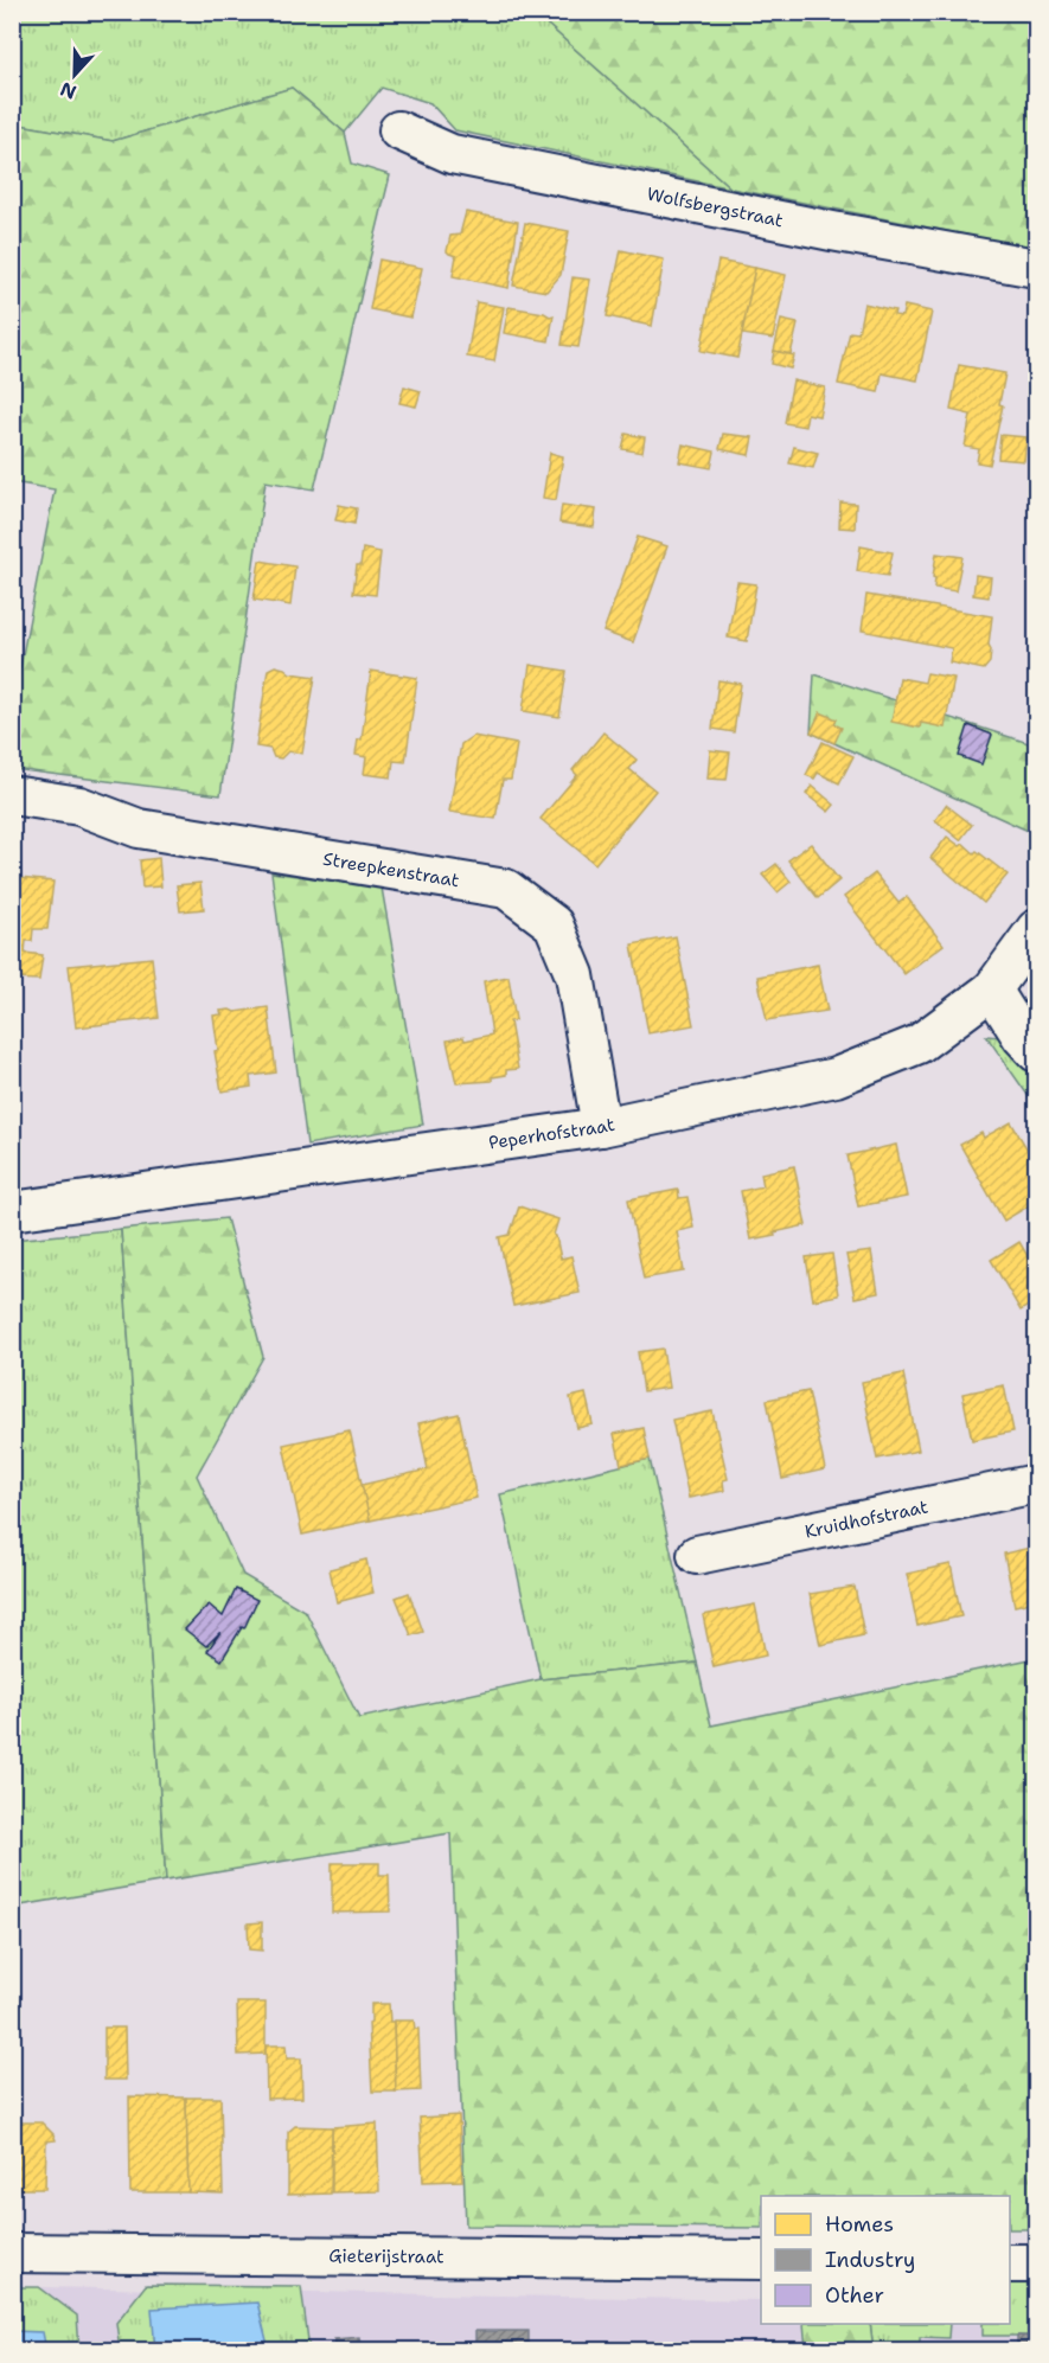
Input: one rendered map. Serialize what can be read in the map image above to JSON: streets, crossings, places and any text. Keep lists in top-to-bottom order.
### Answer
{
  "streets": {
    "street": [
      "Wolfsbergstraat",
      "Streepkenstraat",
      "Peperhofstraat",
      "Kruidhofstraat",
      "Gieterijstraat"
    ]
  },
  "crossings": [
    ["Streepkenstraat", "Peperhofstraat"]
  ],
  "legend": ["Homes", "Industry", "Other"],
  "north": "bottom"
}
